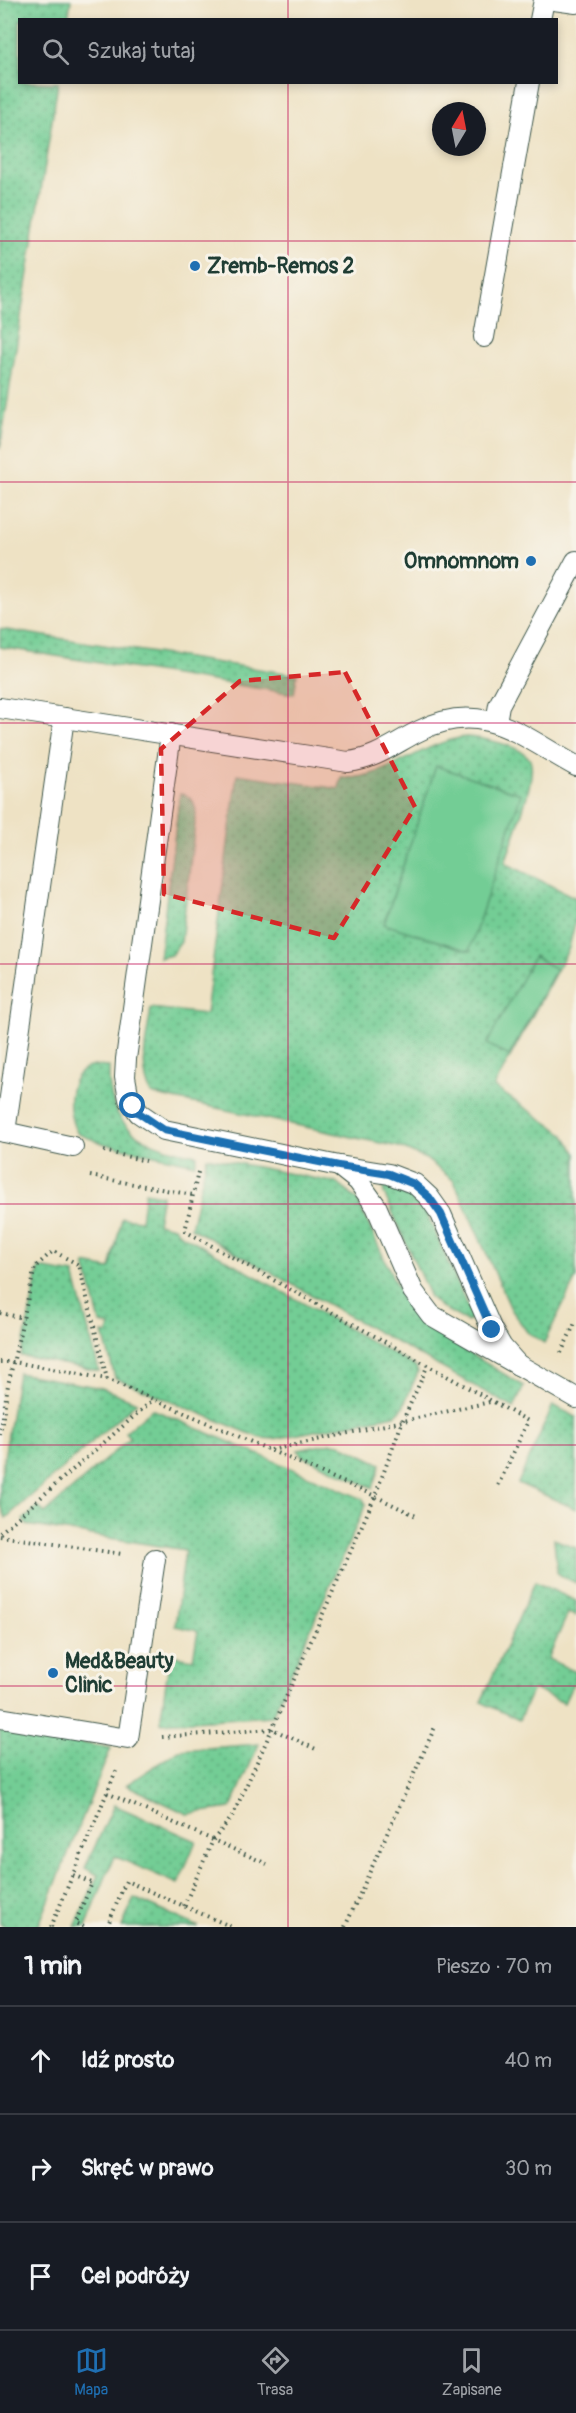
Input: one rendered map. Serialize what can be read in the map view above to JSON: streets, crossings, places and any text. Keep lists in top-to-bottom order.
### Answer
{
  "places": ["Zremb-Remos 2", "Omnomnom", "Med&Beauty Clinic"],
  "north": "top",
  "page": {
    "search": "Szukaj tutaj",
    "heading": ["1 min", "Pieszo · 70 m"],
    "list": [
      ["Idź prosto", "40 m"],
      ["Skręć w prawo", "30 m"],
      "Cel podróży"
    ],
    "nav": ["Mapa", "Trasa", "Zapisane"]
  }
}
